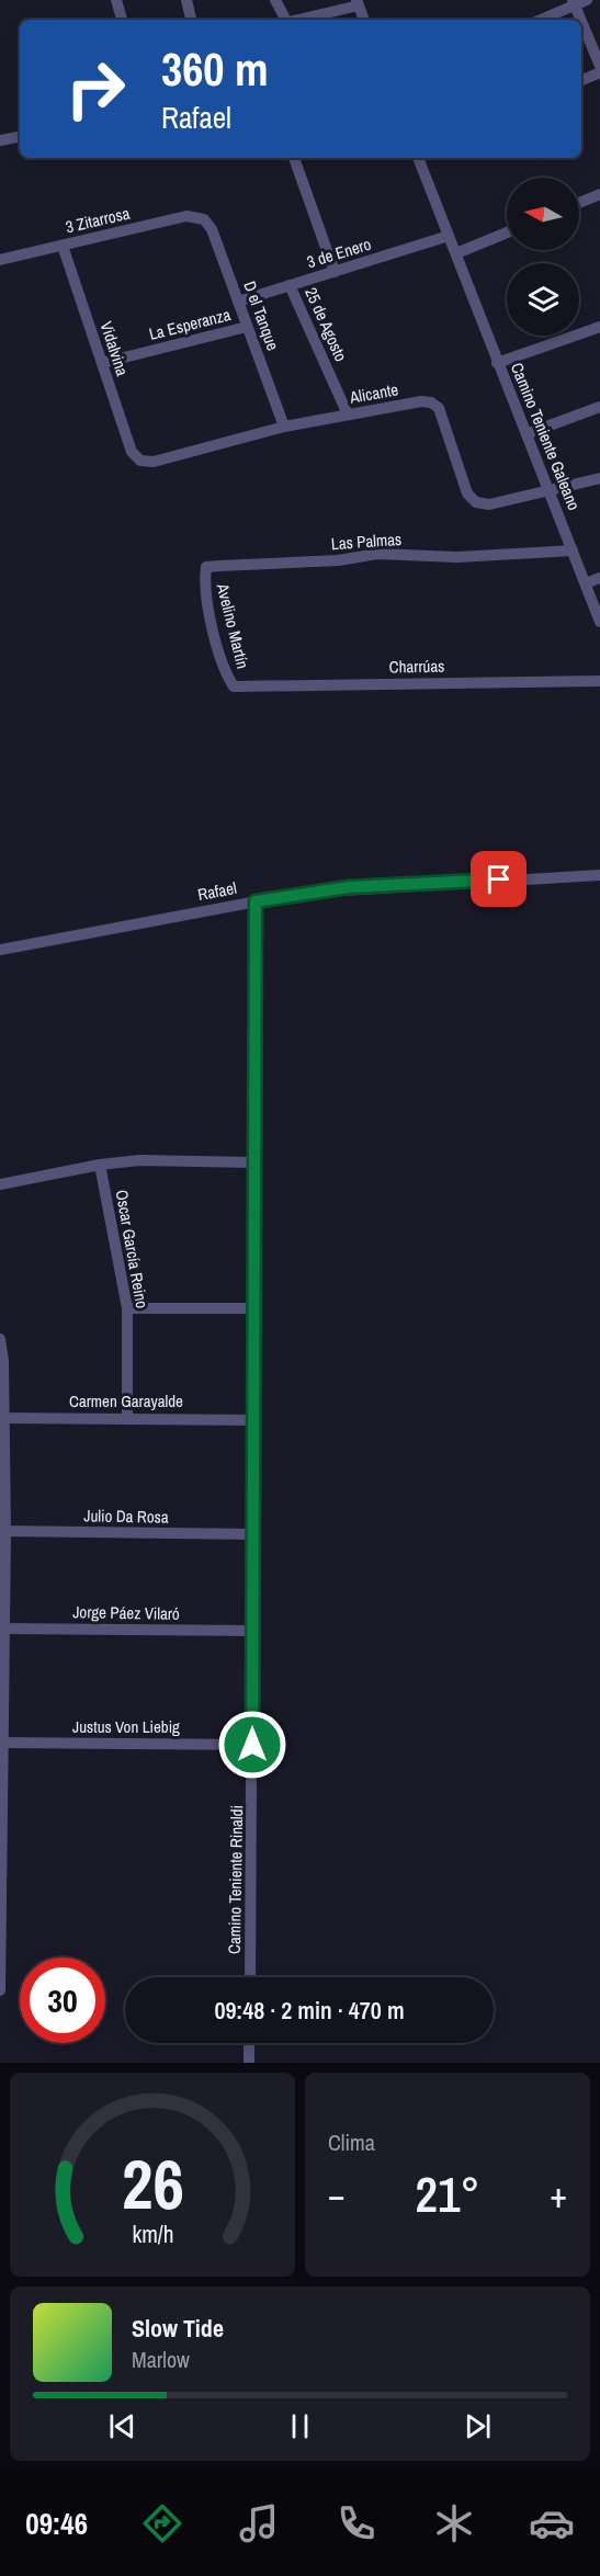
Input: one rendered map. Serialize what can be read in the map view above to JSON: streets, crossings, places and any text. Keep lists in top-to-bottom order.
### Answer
{
  "streets": {
    "street": [
      "3 Zitarrosa",
      "3 de Enero",
      "D el Tanque",
      "La Esperanza",
      "25 de Agosto",
      "Vidalvina",
      "Alicante",
      "Camino Teniente Galeano",
      "Las Palmas",
      "Avelino Martín",
      "Charrúas",
      "Rafael",
      "Oscar García Reino",
      "Carmen Garayalde",
      "Julio Da Rosa",
      "Jorge Páez Vilaró",
      "Justus Von Liebig",
      "Camino Teniente Rinaldi"
    ]
  },
  "crossings": [
    ["3 Zitarrosa", "D el Tanque"],
    ["3 Zitarrosa", "Vidalvina"],
    ["3 de Enero", "D el Tanque"],
    ["3 de Enero", "25 de Agosto"],
    ["3 de Enero", "Camino Teniente Galeano"],
    ["D el Tanque", "La Esperanza"],
    ["D el Tanque", "Alicante"],
    ["La Esperanza", "Vidalvina"],
    ["25 de Agosto", "Alicante"],
    ["Vidalvina", "Alicante"],
    ["Alicante", "Camino Teniente Galeano"],
    ["Camino Teniente Galeano", "Las Palmas"],
    ["Las Palmas", "Avelino Martín"],
    ["Avelino Martín", "Charrúas"],
    ["Rafael", "Camino Teniente Rinaldi"],
    ["Oscar García Reino", "Carmen Garayalde"],
    ["Carmen Garayalde", "Camino Teniente Rinaldi"],
    ["Julio Da Rosa", "Camino Teniente Rinaldi"],
    ["Jorge Páez Vilaró", "Camino Teniente Rinaldi"],
    ["Justus Von Liebig", "Camino Teniente Rinaldi"]
  ],
  "north": "left",
  "page": {
    "turn": ["360 m", "Rafael"],
    "limit": "30",
    "trip": "09:48 · 2 min · 470 m",
    "tile": "Clima",
    "heat": ["−", "21°", "+"],
    "song": ["Slow Tide", "Marlow"],
    "tabs": "09:46",
    "gauge": ["26", "km/h"]
  }
}
